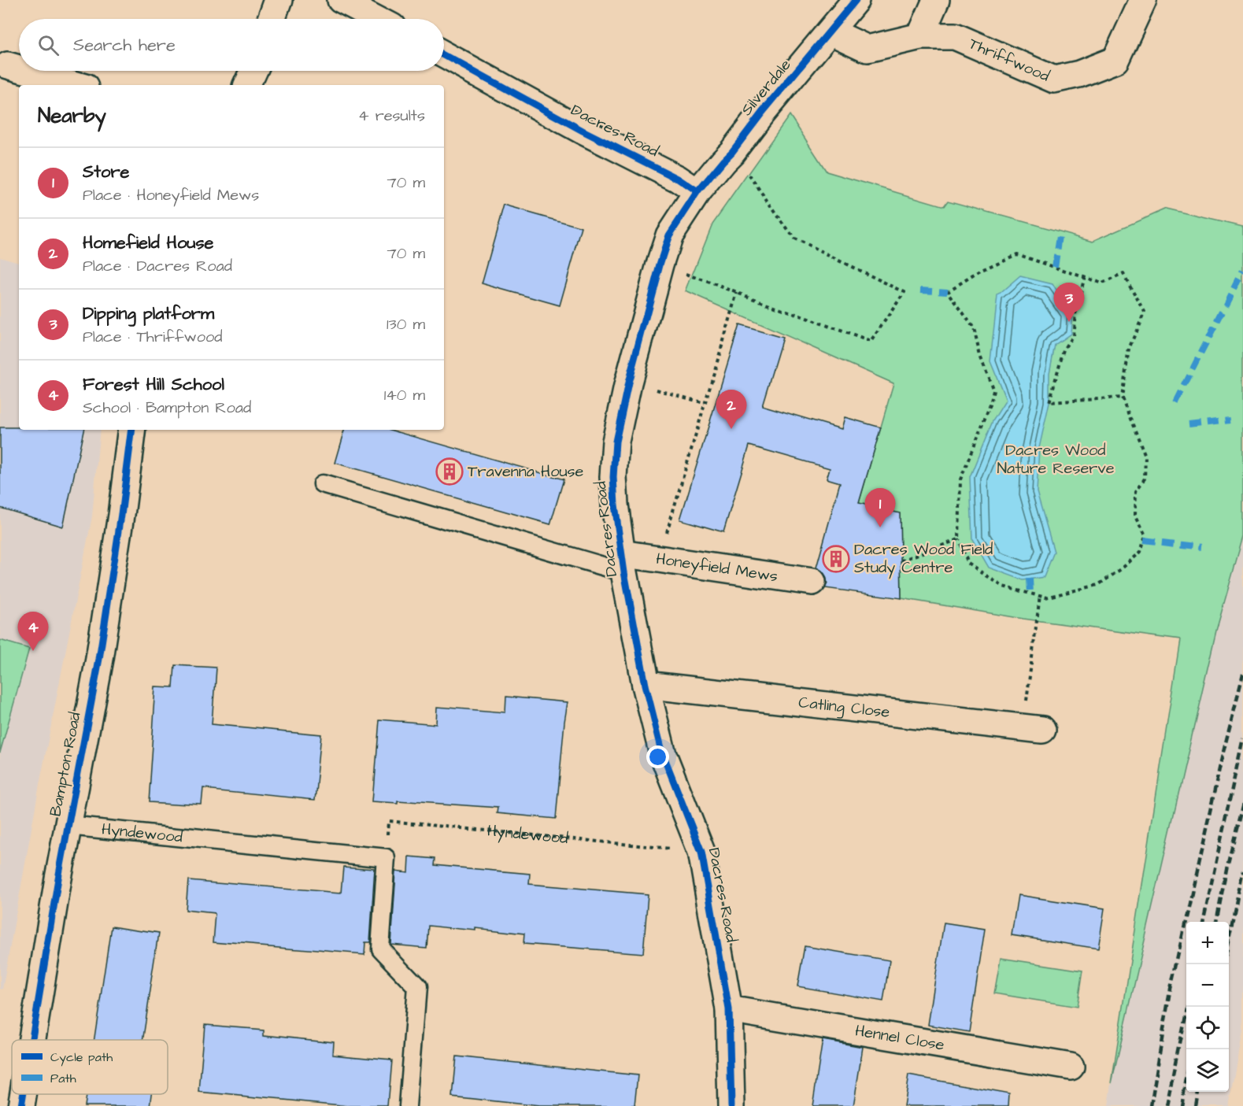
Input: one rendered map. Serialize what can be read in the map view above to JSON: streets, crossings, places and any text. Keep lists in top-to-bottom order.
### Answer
{
  "streets": {
    "street": [
      "Thriffwood",
      "Silverdale",
      "Dacres Road",
      "Honeyfield Mews",
      "Catling Close",
      "Bampton Road",
      "Hennel Close"
    ],
    "lane": ["Hyndewood"]
  },
  "crossings": [
    ["Thriffwood", "Silverdale"],
    ["Silverdale", "Dacres Road"],
    ["Dacres Road", "Honeyfield Mews"],
    ["Dacres Road", "Catling Close"],
    ["Dacres Road", "Hyndewood"],
    ["Dacres Road", "Hennel Close"],
    ["Bampton Road", "Hyndewood"]
  ],
  "parks": ["Dacres Wood Nature Reserve"],
  "places": {
    "building": ["Travenna House", "Dacres Wood Field Study Centre"]
  },
  "legend": ["Cycle path", "Path"],
  "page": {
    "search": "Search here",
    "heading": ["Nearby", "4 results"],
    "list": [
      {
        "mark": "1",
        "name": "Store",
        "note": "Place · Honeyfield Mews",
        "value": "70 m"
      },
      {
        "mark": "2",
        "name": "Homefield House",
        "note": "Place · Dacres Road",
        "value": "70 m"
      },
      {
        "mark": "3",
        "name": "Dipping platform",
        "note": "Place · Thriffwood",
        "value": "130 m"
      },
      {
        "mark": "4",
        "name": "Forest Hill School",
        "note": "School · Bampton Road",
        "value": "140 m"
      }
    ],
    "pins": [
      "3",
      "2",
      "1",
      "4"
    ],
    "map_buttons": ["+", "−"]
  }
}
